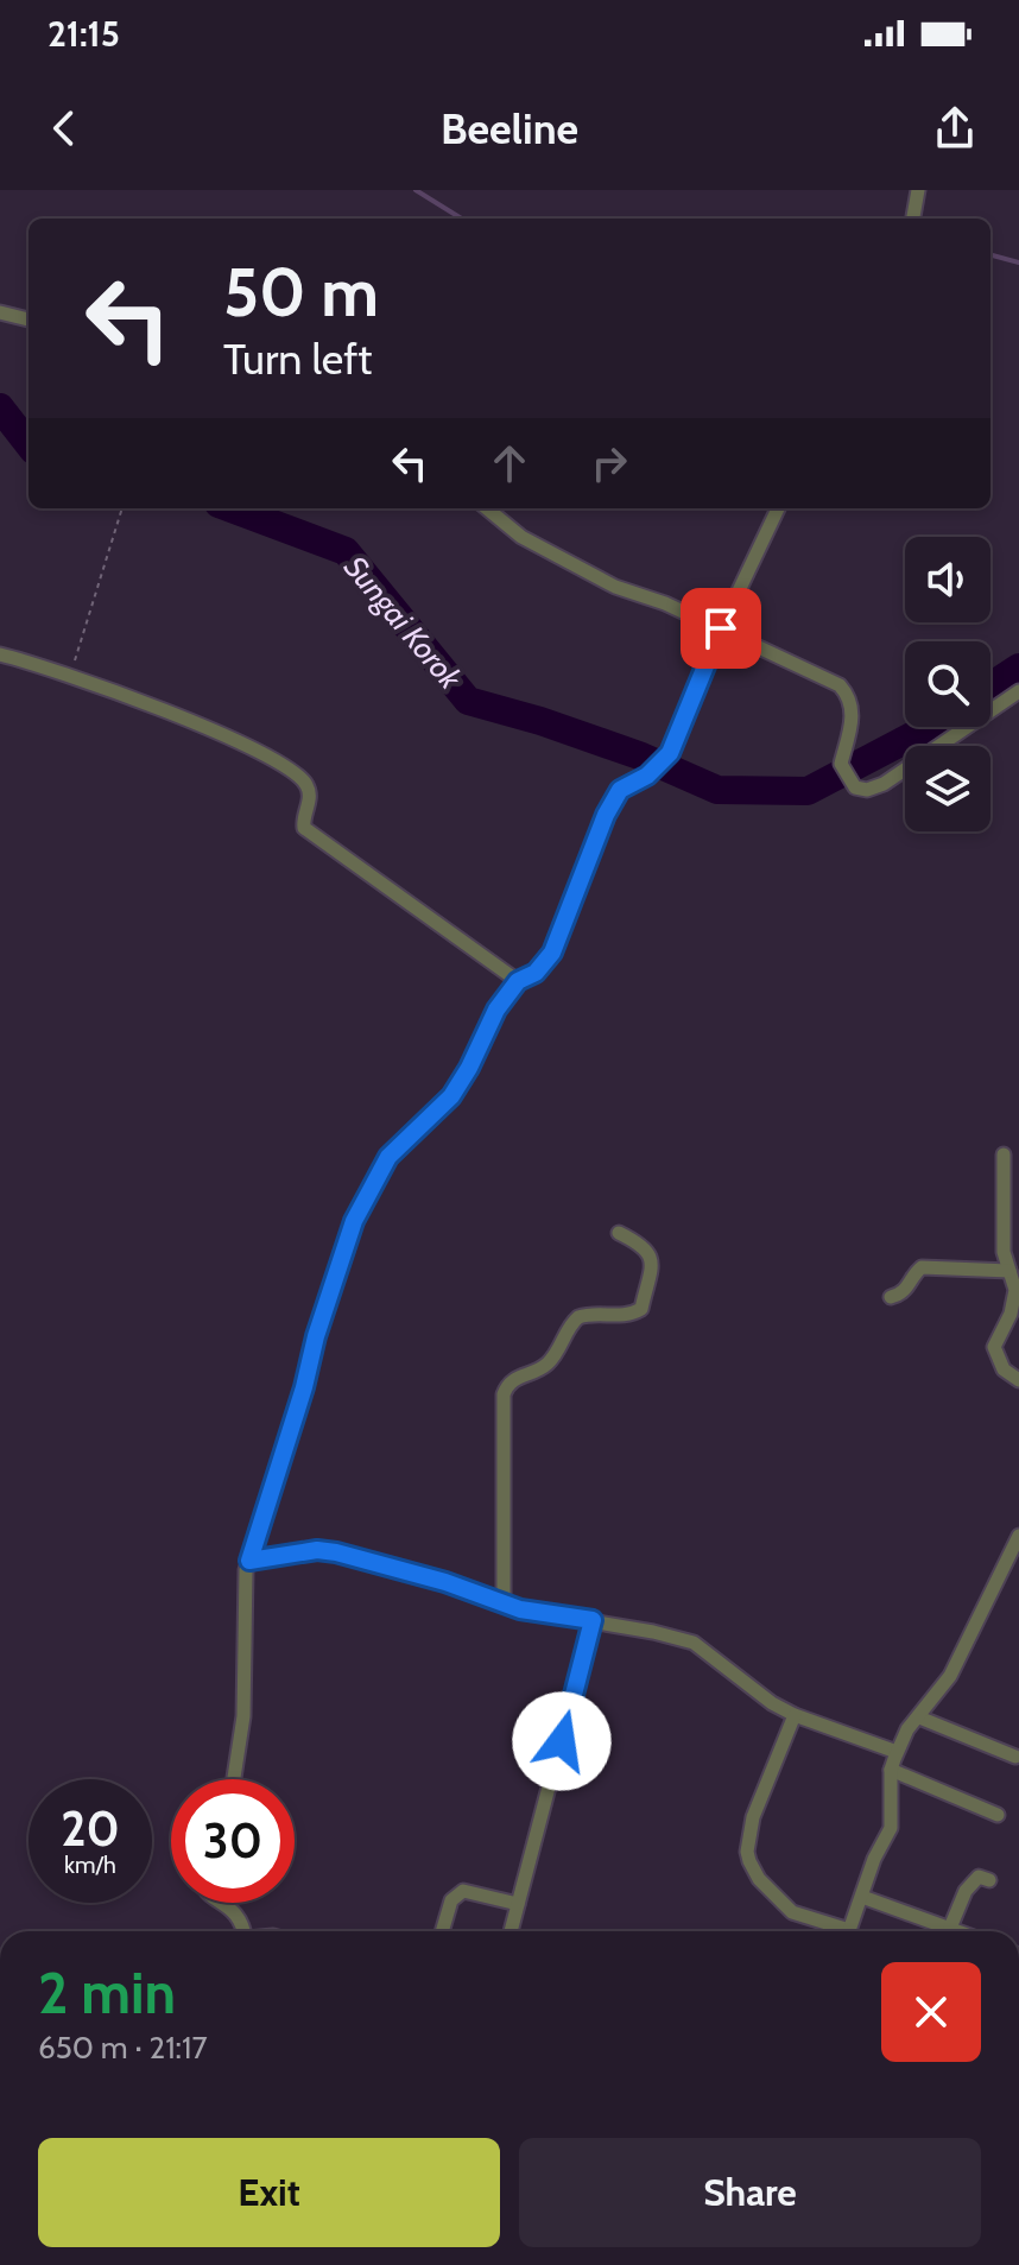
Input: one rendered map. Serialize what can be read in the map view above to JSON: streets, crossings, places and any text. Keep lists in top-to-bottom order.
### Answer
{
  "water": ["Sungai Korok"],
  "page": {
    "status": "21:15",
    "header": "Beeline",
    "turn": ["50 m", "Turn left"],
    "speed": "20 km/h",
    "limit": "30",
    "heading": ["2 min", "650 m · 21:17"],
    "buttons": ["Exit", "Share"]
  }
}
